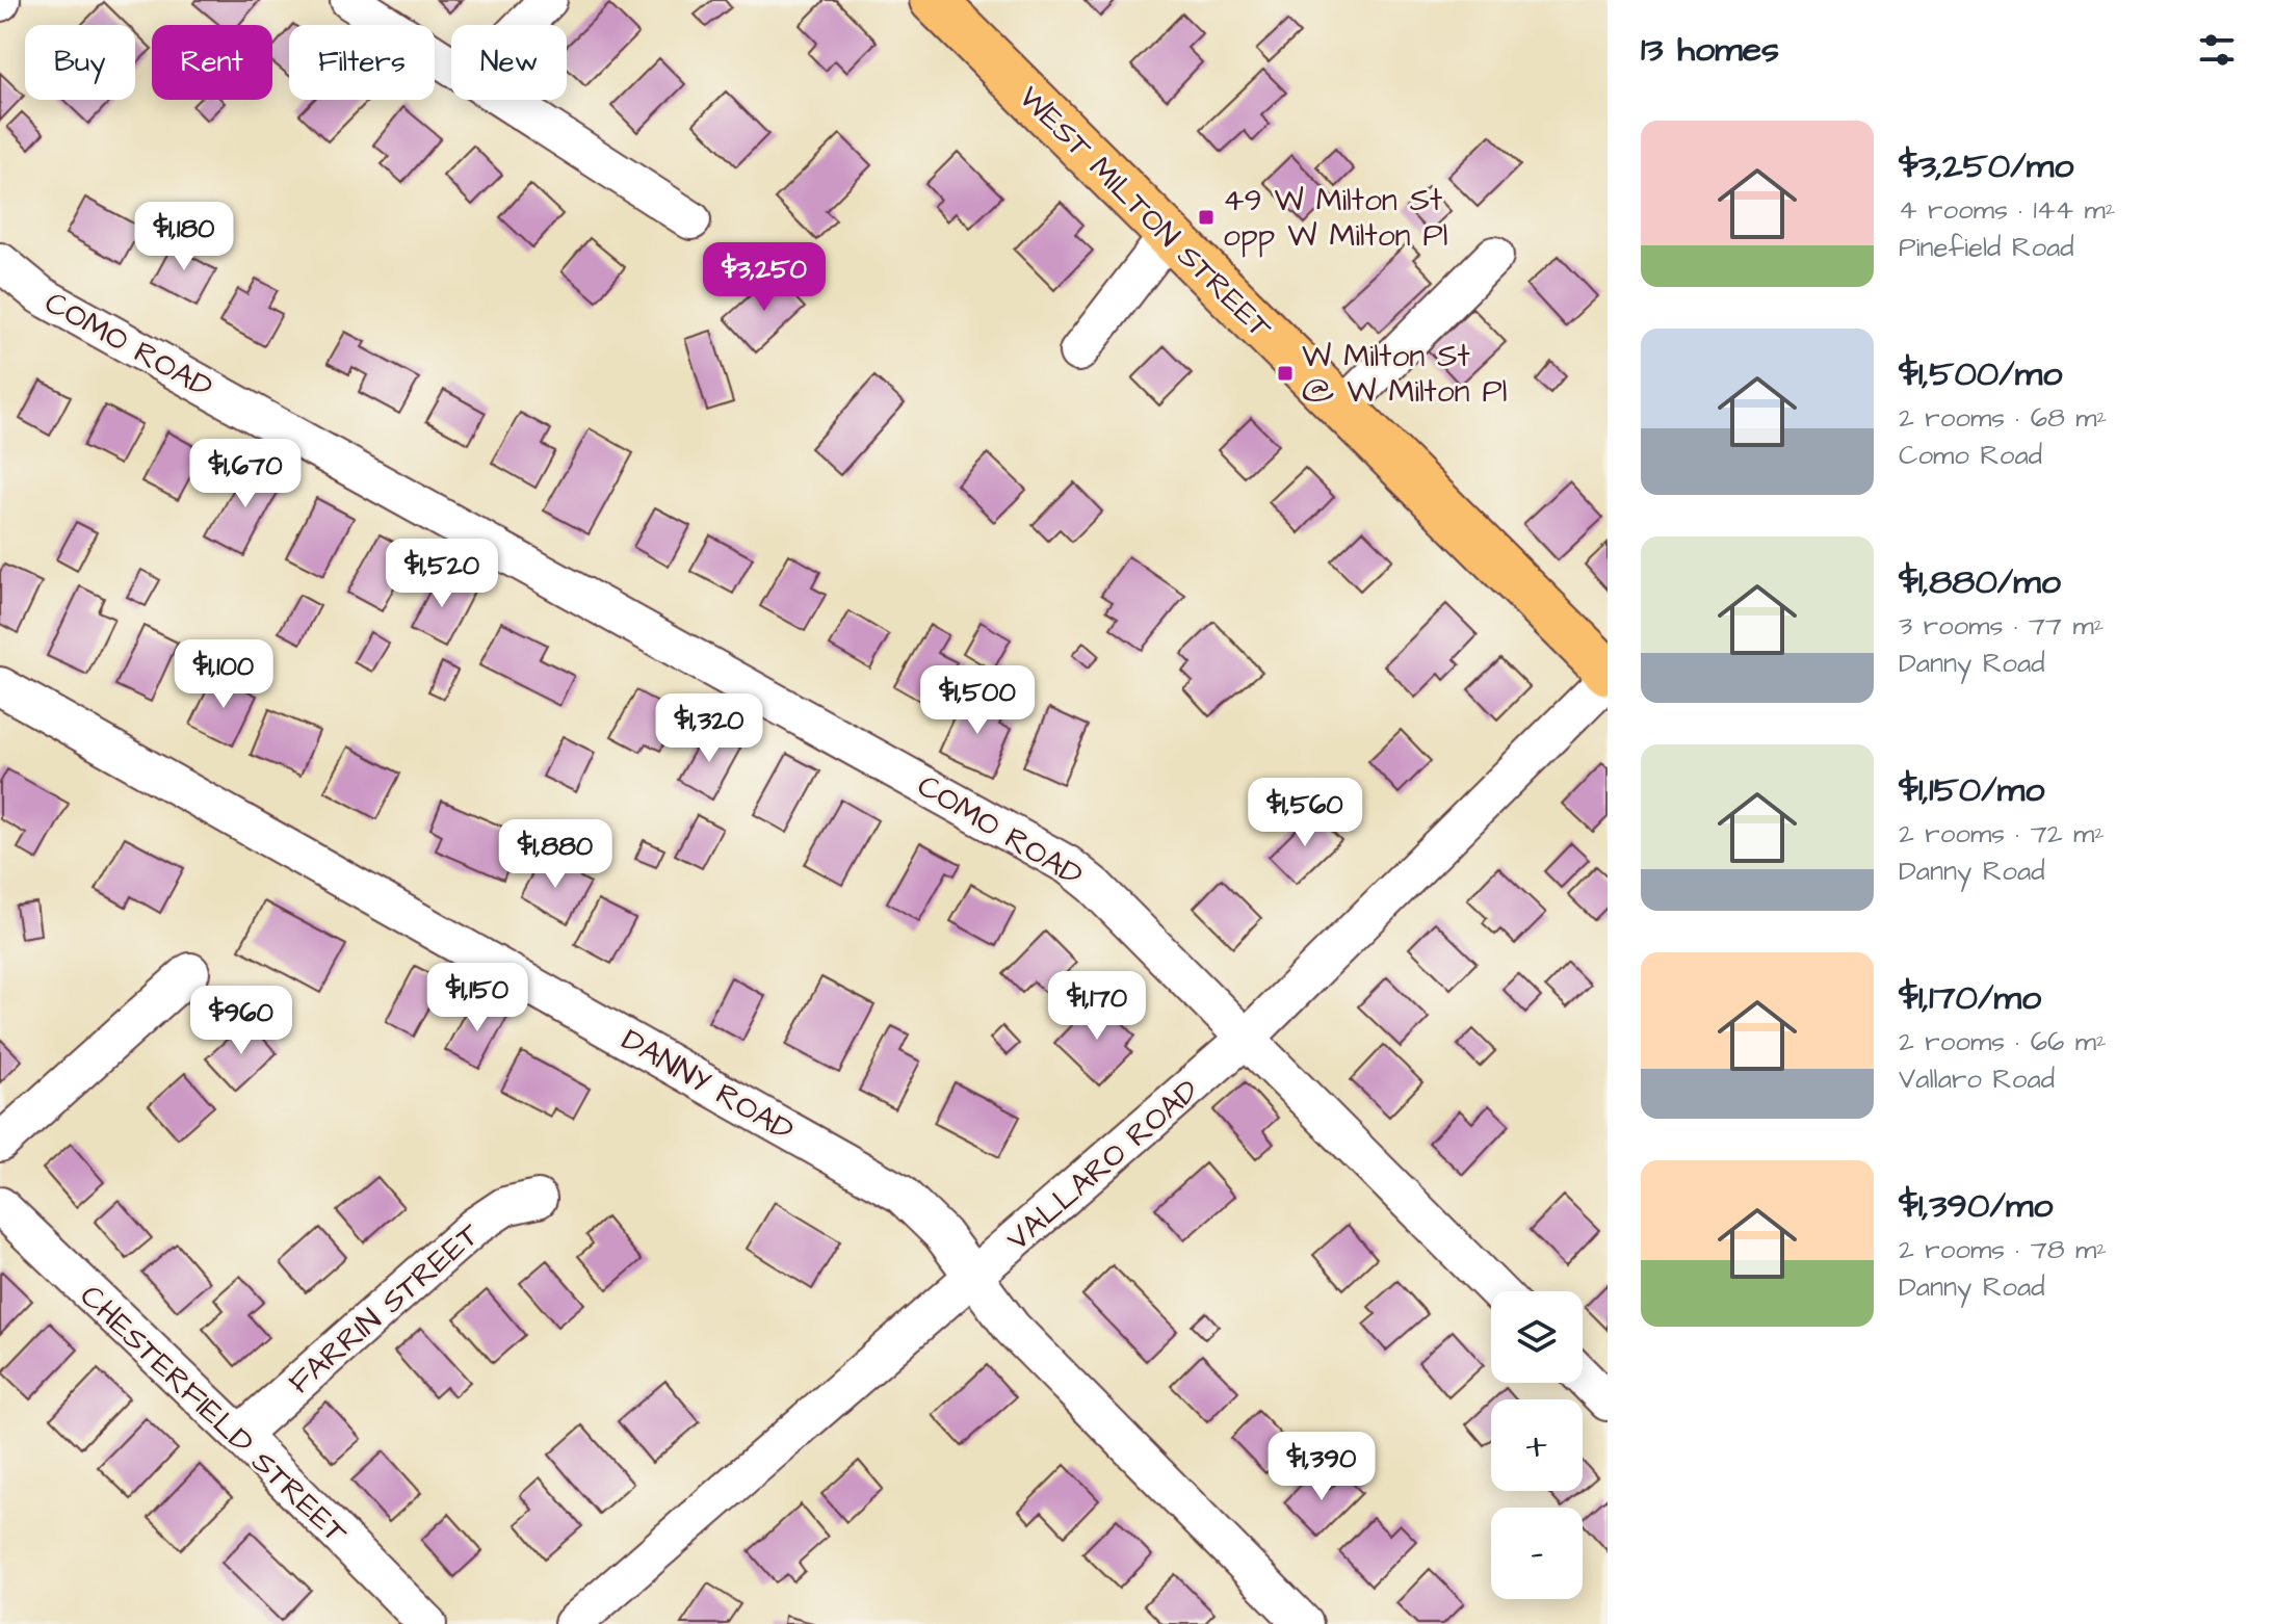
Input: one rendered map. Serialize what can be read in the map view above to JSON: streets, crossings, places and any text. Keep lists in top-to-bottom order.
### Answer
{
  "streets": {
    "main road": ["WEST MILTON STREET"],
    "street": [
      "COMO ROAD",
      "DANNY ROAD",
      "VALLARO ROAD",
      "FARRIN STREET",
      "CHESTERFIELD STREET"
    ]
  },
  "crossings": [
    ["COMO ROAD", "VALLARO ROAD"],
    ["DANNY ROAD", "VALLARO ROAD"],
    ["FARRIN STREET", "CHESTERFIELD STREET"]
  ],
  "places": {
    "transit": ["49 W Milton St opp W Milton Pl", "W Milton St @ W Milton Pl"]
  },
  "page": {
    "heading": "13 homes",
    "chip": [
      "Buy",
      "Rent",
      "Filters",
      "New"
    ],
    "list": [
      {
        "name": "$3,250/mo",
        "note": "4 rooms · 144 m² · Pinefield Road"
      },
      {
        "name": "$1,500/mo",
        "note": "2 rooms · 68 m² · Como Road"
      },
      {
        "name": "$1,880/mo",
        "note": "3 rooms · 77 m² · Danny Road"
      },
      {
        "name": "$1,150/mo",
        "note": "2 rooms · 72 m² · Danny Road"
      },
      {
        "name": "$1,170/mo",
        "note": "2 rooms · 66 m² · Vallaro Road"
      },
      {
        "name": "$1,390/mo",
        "note": "2 rooms · 78 m² · Danny Road"
      }
    ],
    "price": [
      "$1,180",
      "$3,250",
      "$1,670",
      "$1,520",
      "$1,100",
      "$1,500",
      "$1,320",
      "$1,560",
      "$1,880",
      "$1,150",
      "$1,170",
      "$960",
      "$1,390"
    ],
    "map_buttons": ["+", "−"]
  }
}
